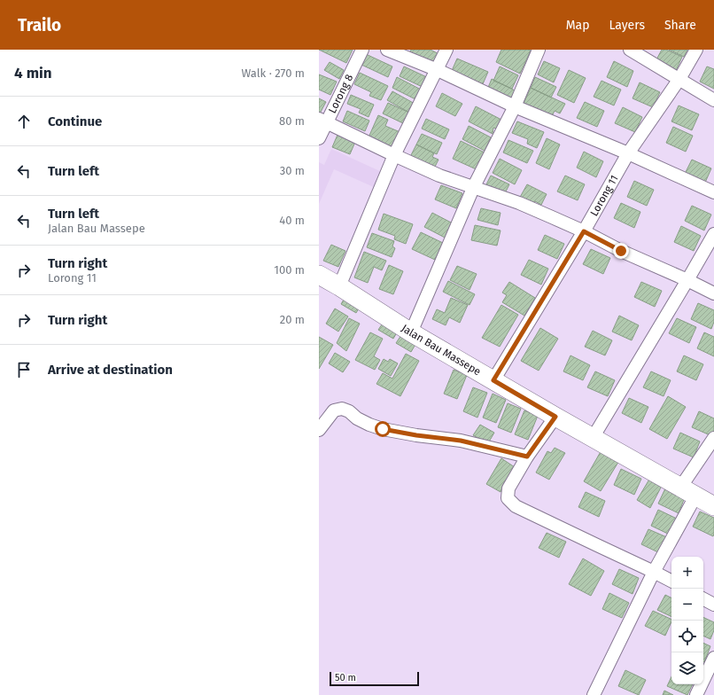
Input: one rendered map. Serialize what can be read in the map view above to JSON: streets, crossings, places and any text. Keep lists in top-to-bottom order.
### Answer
{
  "streets": {
    "main road": ["Jalan Bau Massepe"],
    "street": ["Lorong 8", "Lorong 11"]
  },
  "crossings": [
    ["Lorong 11", "Jalan Bau Massepe"]
  ],
  "scale_bar": "50 m",
  "page": {
    "header": "Trailo",
    "nav": ["Map", "Layers", "Share"],
    "heading": ["4 min", "Walk · 270 m"],
    "list": [
      ["Continue", "80 m"],
      ["Turn left", "30 m"],
      ["Turn left", "Jalan Bau Massepe", "40 m"],
      ["Turn right", "Lorong 11", "100 m"],
      ["Turn right", "20 m"],
      "Arrive at destination"
    ],
    "map_buttons": ["+", "−"],
    "scale": "50 m"
  }
}
